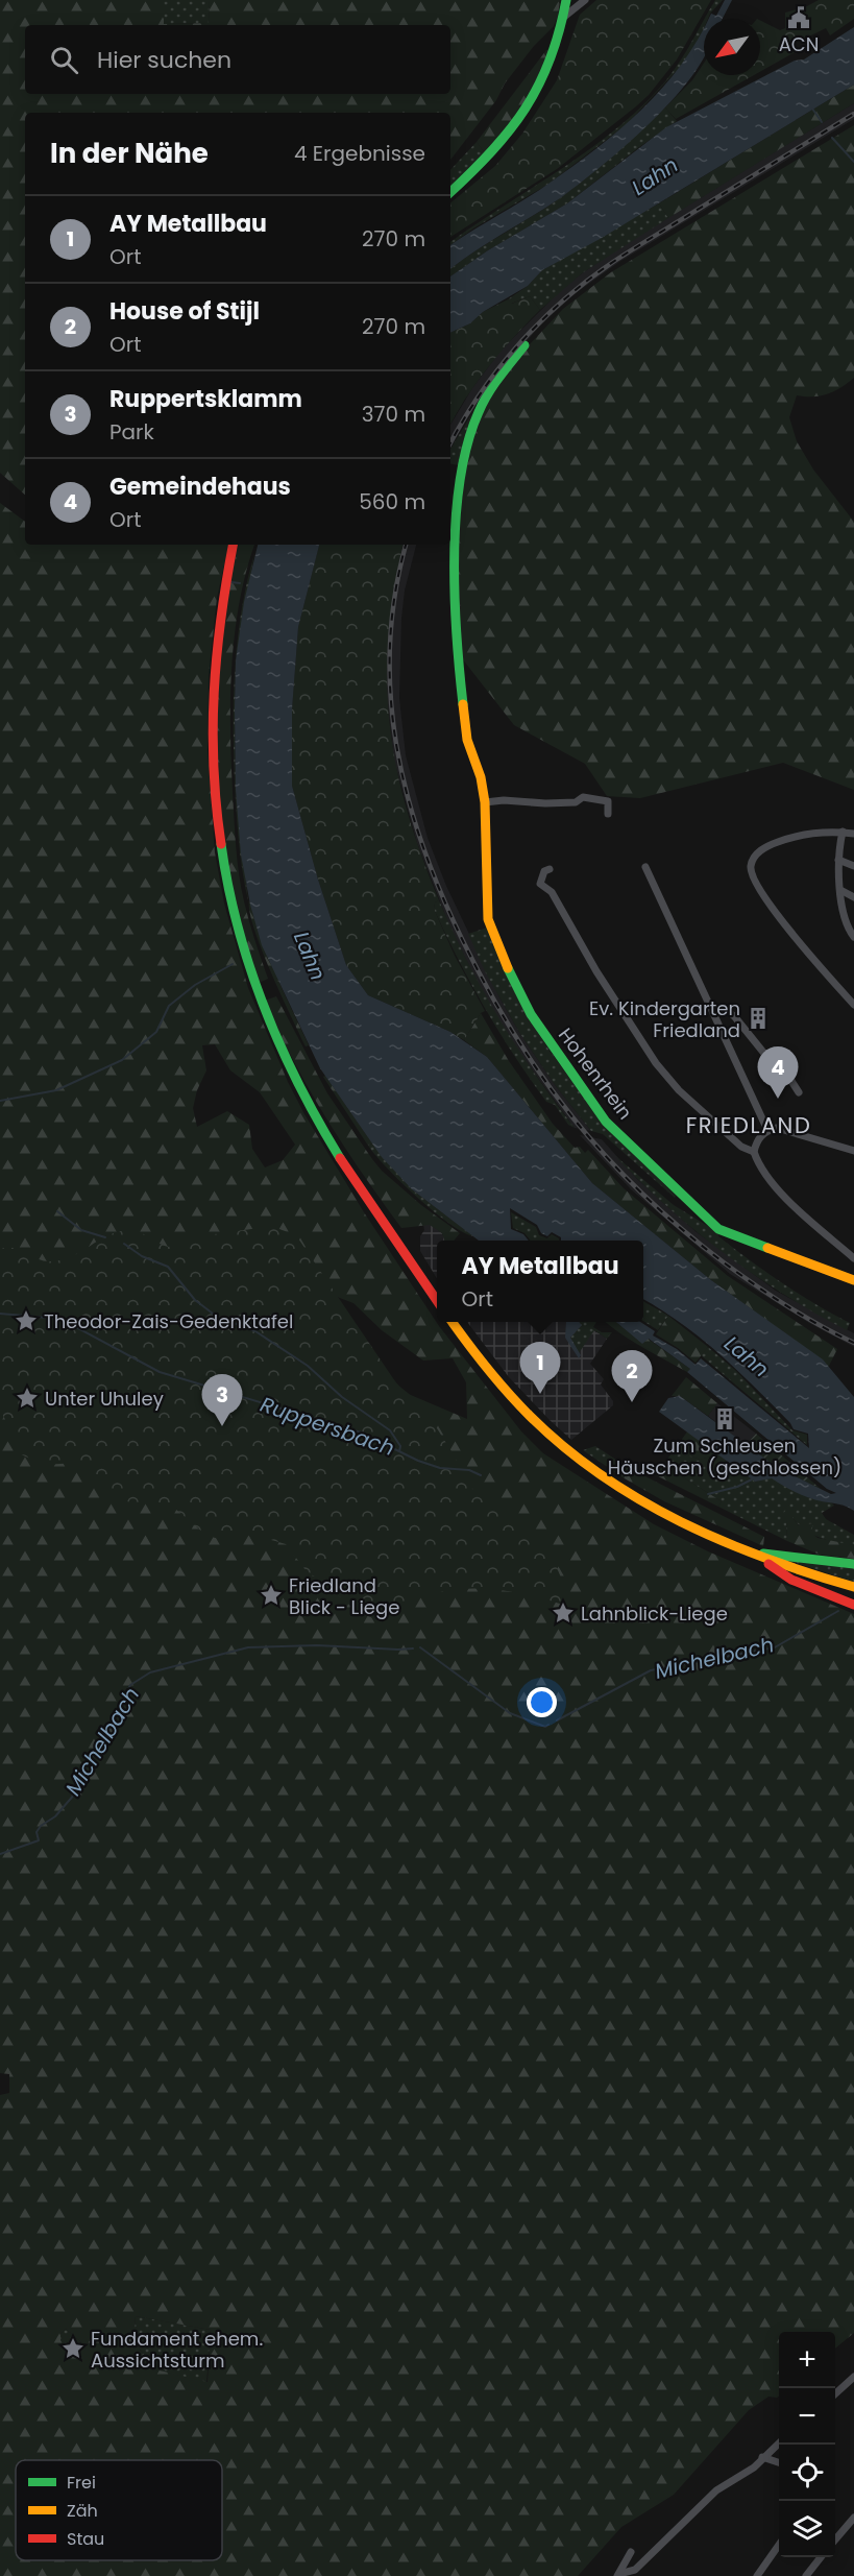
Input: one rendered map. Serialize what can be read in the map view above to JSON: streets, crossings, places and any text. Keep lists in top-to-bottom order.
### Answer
{
  "streets": {
    "main road": ["Hohenrhein"]
  },
  "districts": ["FRIEDLAND"],
  "water": ["Lahn", "Ruppersbach", "Michelbach"],
  "places": {
    "public building": ["ACN"],
    "building": ["Ev. Kindergarten Friedland", "Zum Schleusen Häuschen (geschlossen)"],
    "place": [
      "Theodor-Zais-Gedenktafel",
      "Unter Uhuley",
      "Friedland Blick - Liege",
      "Lahnblick-Liege",
      "Fundament ehem. Aussichtsturm"
    ]
  },
  "legend": ["Frei", "Zäh", "Stau"],
  "north": "bottom left",
  "page": {
    "search": "Hier suchen",
    "heading": ["In der Nähe", "4 Ergebnisse"],
    "list": [
      {
        "mark": "1",
        "name": "AY Metallbau",
        "note": "Ort",
        "value": "270 m"
      },
      {
        "mark": "2",
        "name": "House of Stijl",
        "note": "Ort",
        "value": "270 m"
      },
      {
        "mark": "3",
        "name": "Ruppertsklamm",
        "note": "Park",
        "value": "370 m"
      },
      {
        "mark": "4",
        "name": "Gemeindehaus",
        "note": "Ort",
        "value": "560 m"
      }
    ],
    "pins": [
      "4",
      "1",
      "2",
      "3"
    ],
    "popup": ["AY Metallbau", "Ort"],
    "map_buttons": ["+", "−"]
  }
}
